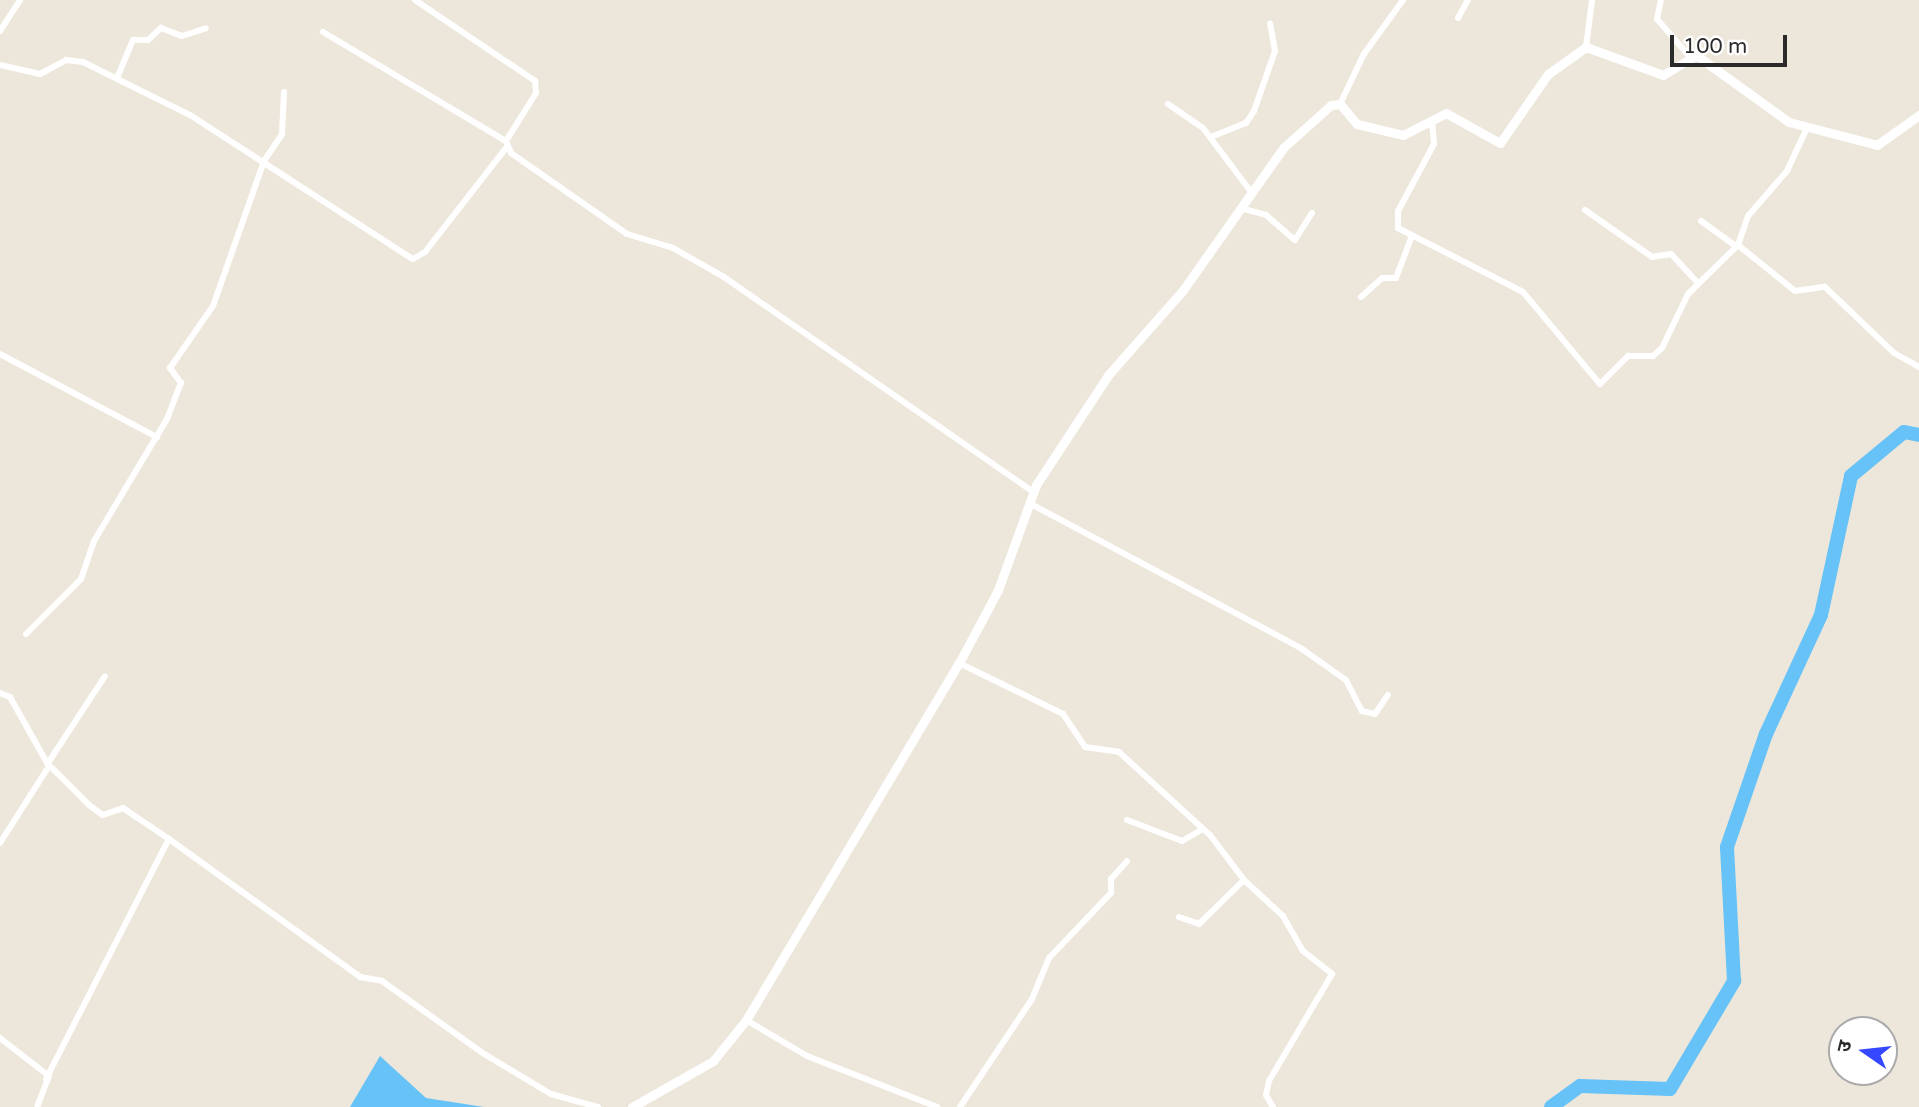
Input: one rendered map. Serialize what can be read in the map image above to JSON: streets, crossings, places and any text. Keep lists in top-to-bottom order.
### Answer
{
  "scale_bar": "100 m",
  "north": "left"
}
